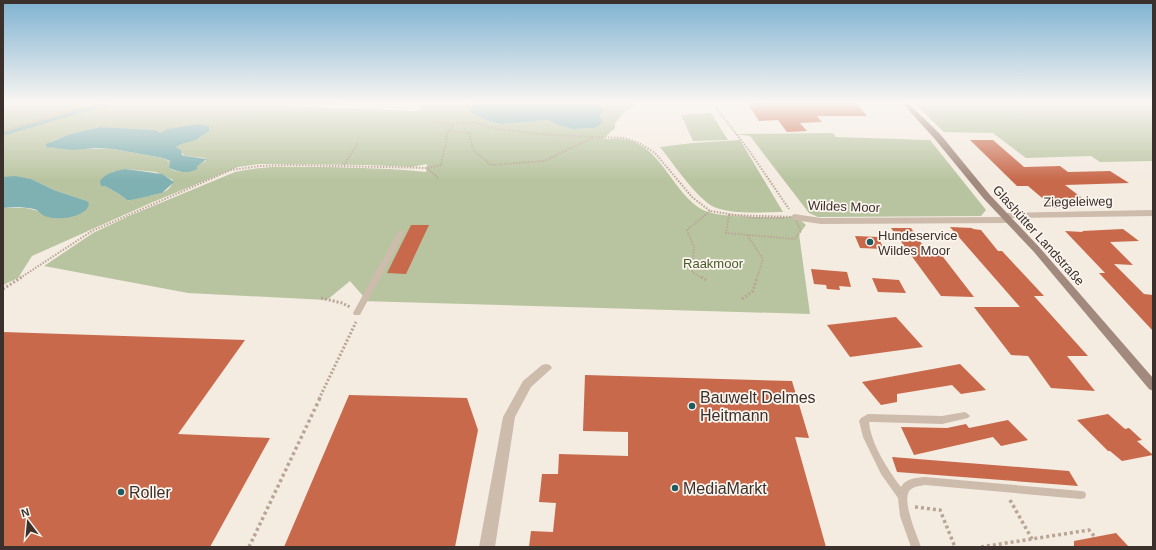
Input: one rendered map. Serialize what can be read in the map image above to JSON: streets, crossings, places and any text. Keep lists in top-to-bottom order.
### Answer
{
  "streets": {
    "street": ["Ziegeleiweg", "Wildes Moor", "Glashütter Landstraße"]
  },
  "crossings": [
    ["Ziegeleiweg", "Wildes Moor"],
    ["Ziegeleiweg", "Glashütter Landstraße"],
    ["Wildes Moor", "Glashütter Landstraße"]
  ],
  "parks": ["Raakmoor"],
  "places": [
    "Hundeservice Wildes Moor",
    "Bauwelt Delmes Heitmann",
    "MediaMarkt",
    "Roller"
  ],
  "north": "top"
}
